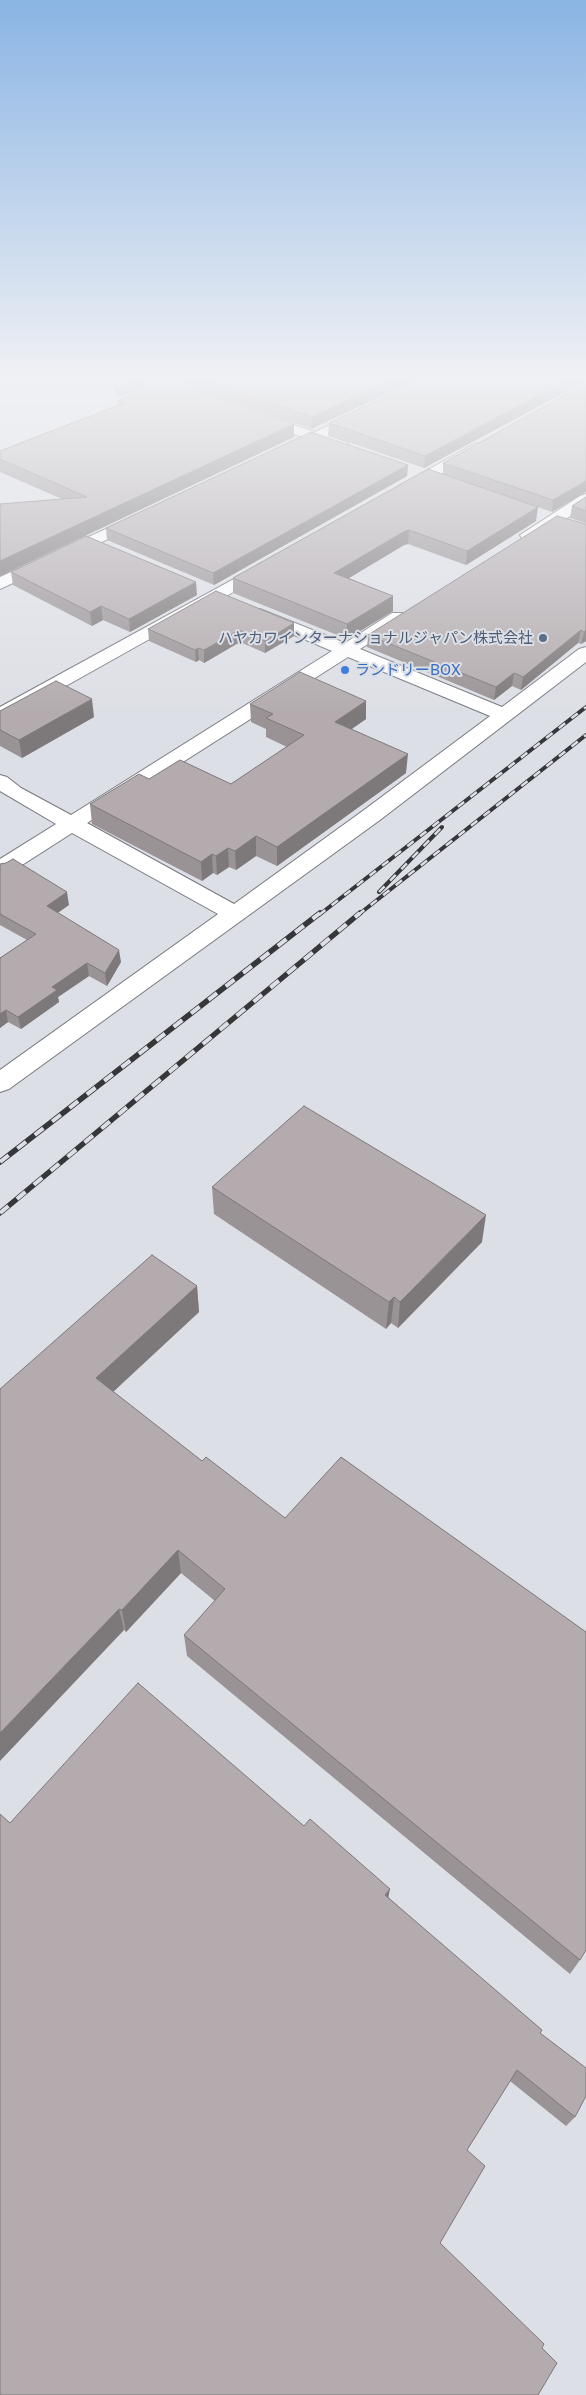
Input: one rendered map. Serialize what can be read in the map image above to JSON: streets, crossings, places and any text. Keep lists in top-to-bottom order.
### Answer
{
  "places": ["ハヤカワインターナショナルジャパン株式会社", "ランドリーBOX"]
}
